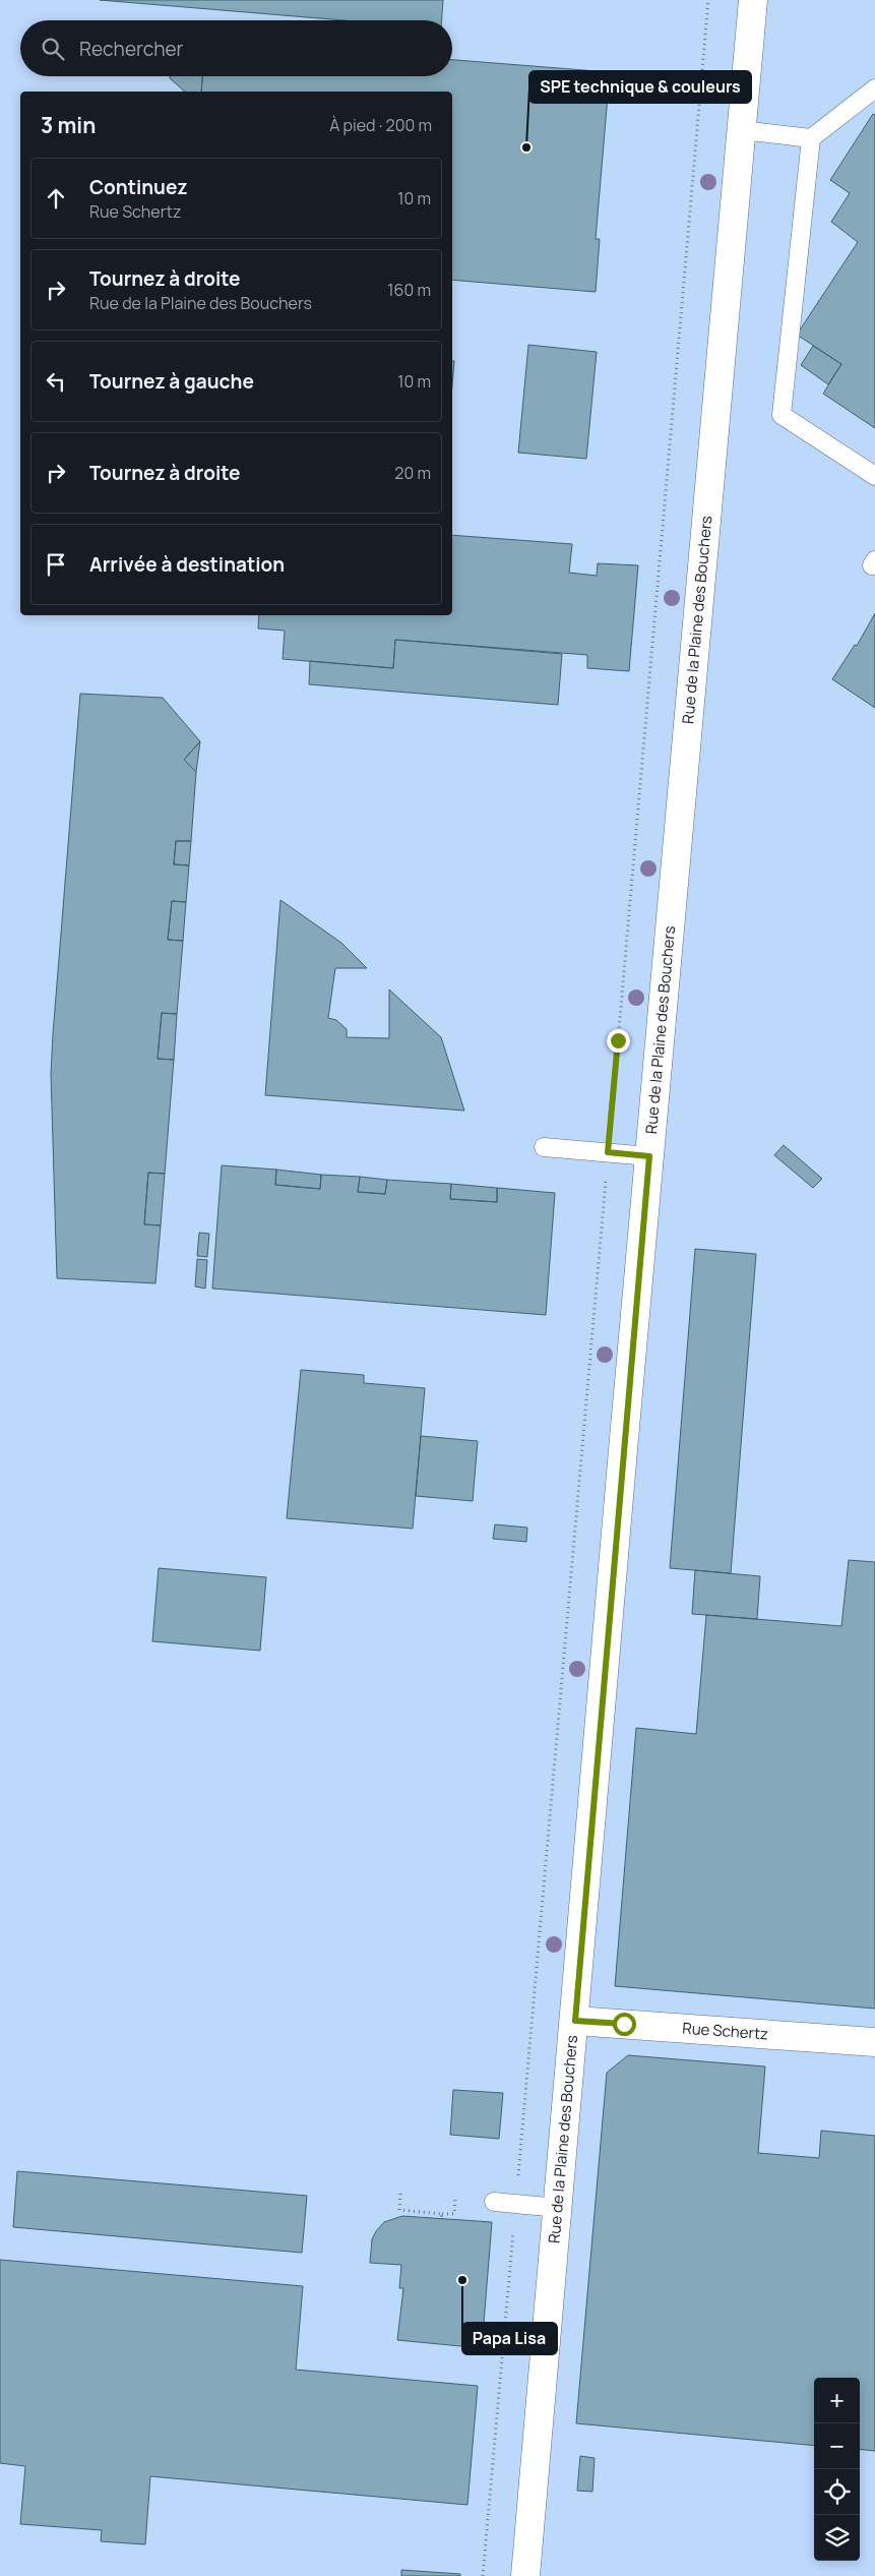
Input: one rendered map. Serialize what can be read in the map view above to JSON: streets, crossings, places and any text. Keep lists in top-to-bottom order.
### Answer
{
  "streets": {
    "street": ["Rue de la Plaine des Bouchers", "Rue Schertz"]
  },
  "crossings": [
    ["Rue de la Plaine des Bouchers", "Rue Schertz"]
  ],
  "places": ["SPE technique & couleurs", "Papa Lisa"],
  "page": {
    "search": "Rechercher",
    "heading": ["3 min", "À pied · 200 m"],
    "list": [
      ["Continuez", "Rue Schertz", "10 m"],
      ["Tournez à droite", "Rue de la Plaine des Bouchers", "160 m"],
      ["Tournez à gauche", "10 m"],
      ["Tournez à droite", "20 m"],
      "Arrivée à destination"
    ],
    "map_buttons": ["+", "−"]
  }
}
